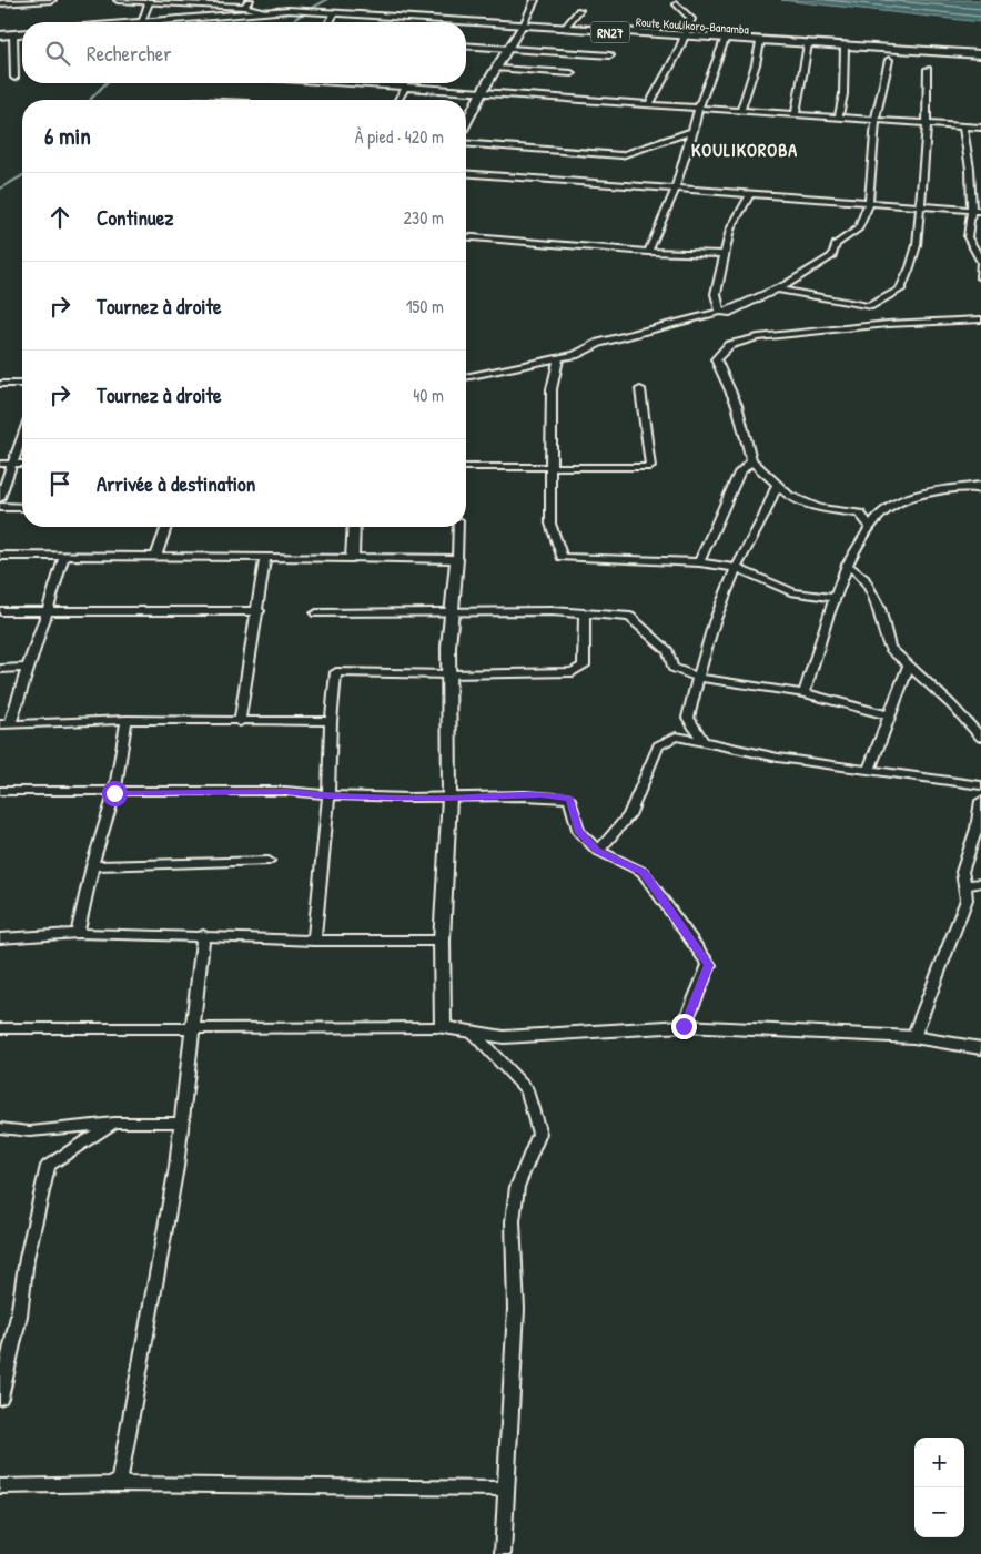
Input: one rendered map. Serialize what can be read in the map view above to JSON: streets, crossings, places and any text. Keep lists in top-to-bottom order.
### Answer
{
  "streets": {
    "main road": ["Route Koulikoro-Banamba", "RN27"]
  },
  "crossings": [
    ["Route Koulikoro-Banamba", "RN27"]
  ],
  "districts": ["KOULIKOROBA"],
  "page": {
    "search": "Rechercher",
    "heading": ["6 min", "À pied · 420 m"],
    "list": [
      ["Continuez", "230 m"],
      ["Tournez à droite", "150 m"],
      ["Tournez à droite", "40 m"],
      "Arrivée à destination"
    ],
    "map_buttons": ["+", "−"]
  }
}
